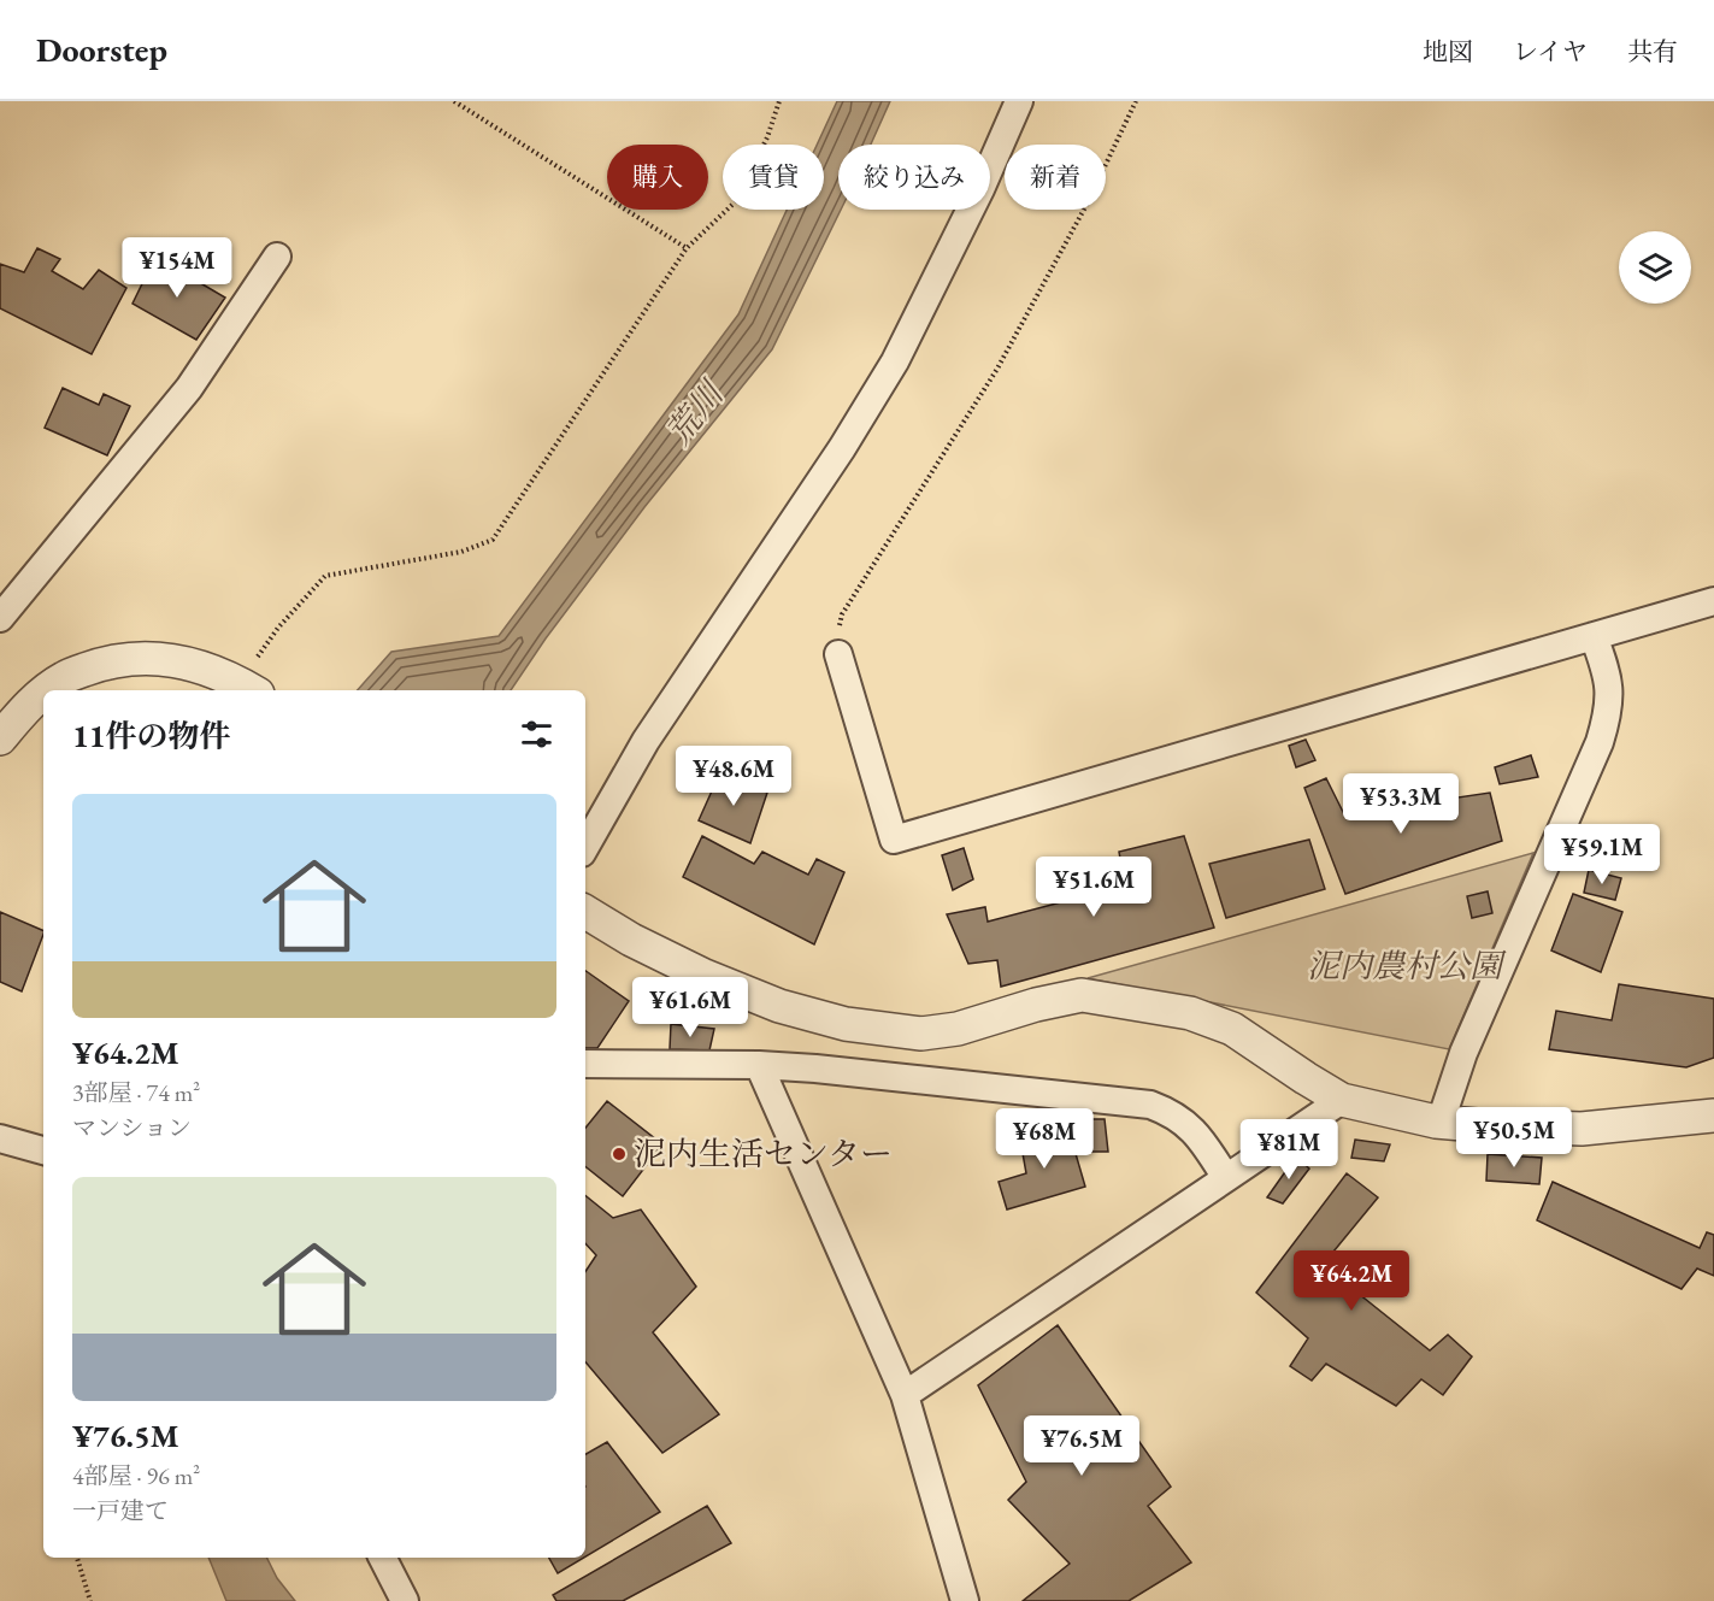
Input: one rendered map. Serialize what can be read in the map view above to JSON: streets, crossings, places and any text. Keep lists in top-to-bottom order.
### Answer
{
  "water": ["荒川"],
  "parks": ["泥内農村公園"],
  "places": ["泥内生活センター"],
  "page": {
    "header": "Doorstep",
    "nav": ["地図", "レイヤ", "共有"],
    "chip": [
      "購入",
      "賃貸",
      "絞り込み",
      "新着"
    ],
    "price": [
      "¥154M",
      "¥48.6M",
      "¥53.3M",
      "¥59.1M",
      "¥51.6M",
      "¥61.6M",
      "¥50.5M",
      "¥68M",
      "¥81M",
      "¥64.2M",
      "¥76.5M"
    ],
    "heading": "11件の物件",
    "list": [
      {
        "name": "¥64.2M",
        "note": "3部屋 · 74 m² · マンション"
      },
      {
        "name": "¥76.5M",
        "note": "4部屋 · 96 m² · 一戸建て"
      }
    ]
  }
}
